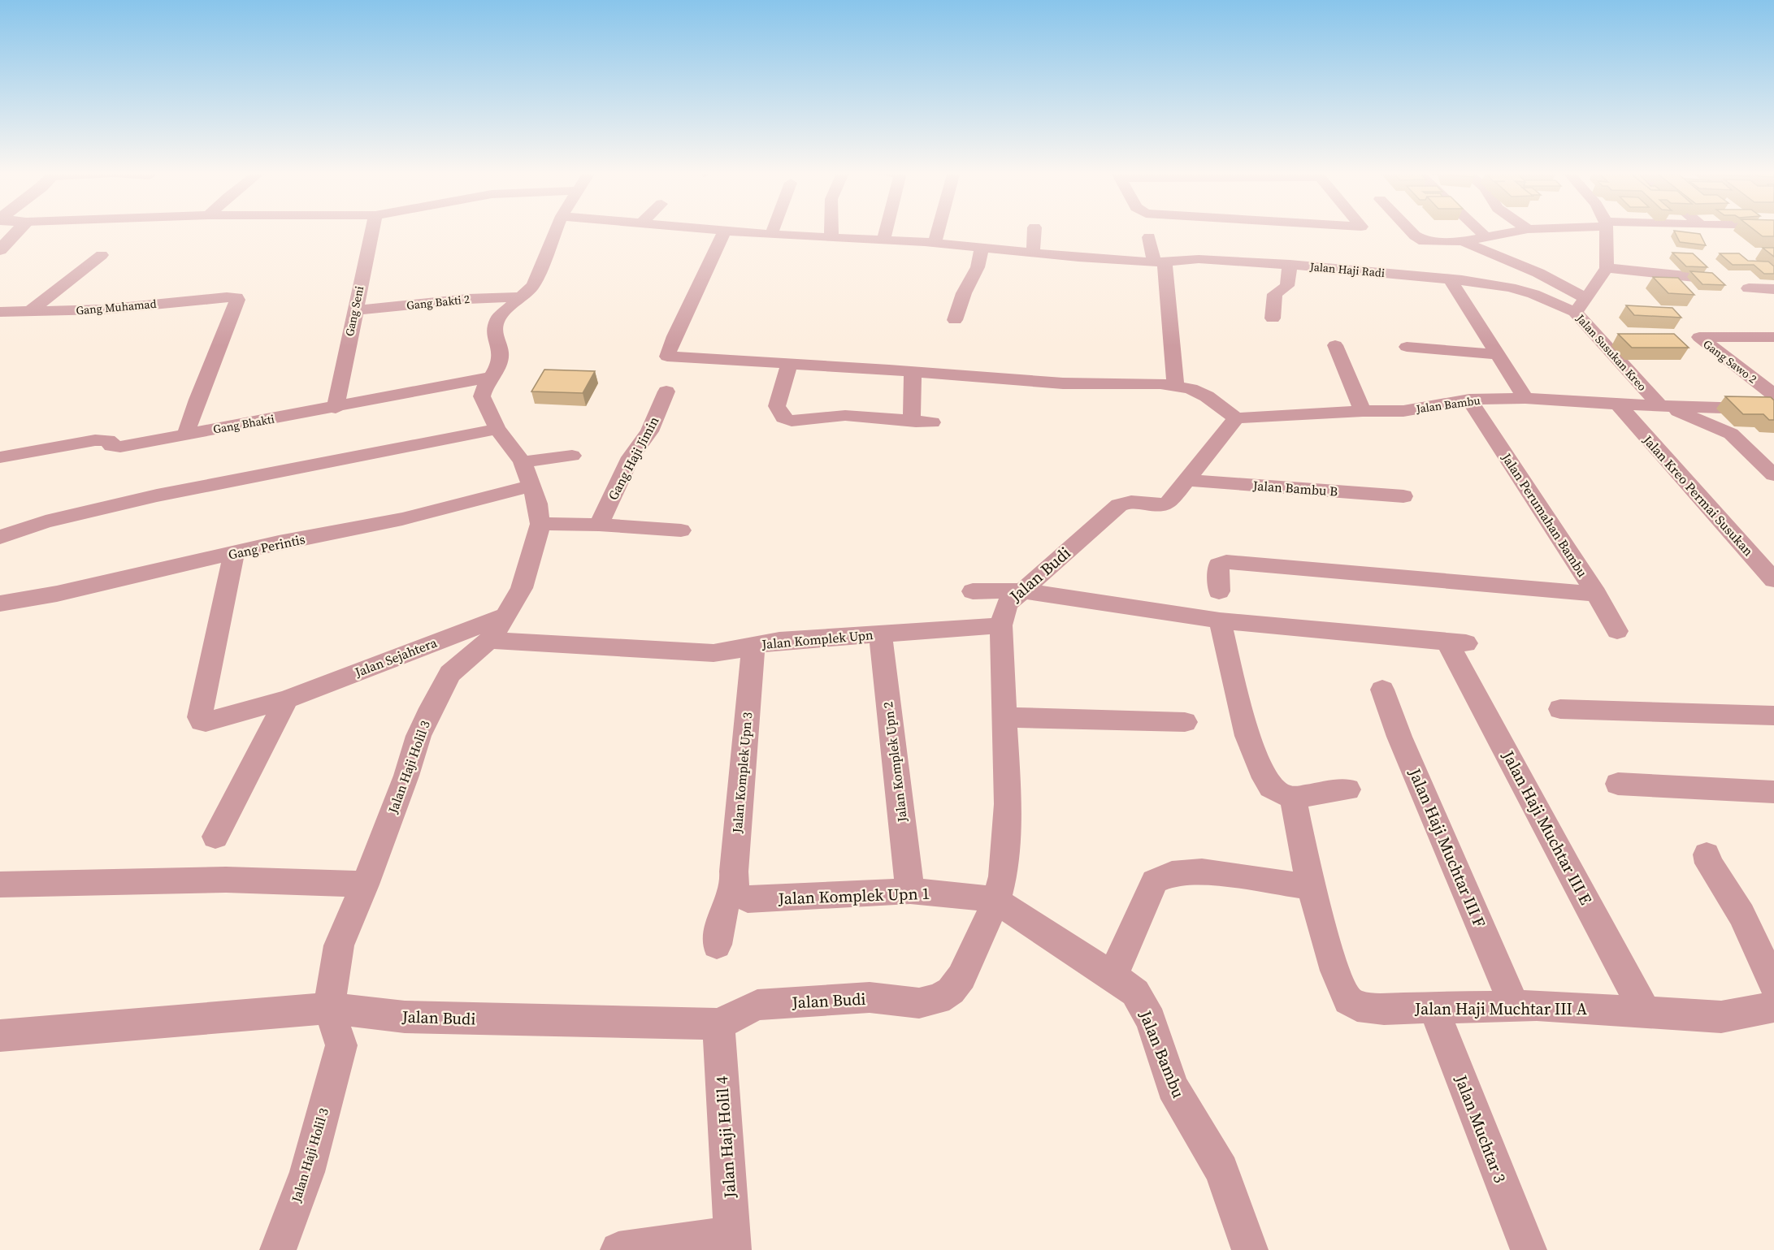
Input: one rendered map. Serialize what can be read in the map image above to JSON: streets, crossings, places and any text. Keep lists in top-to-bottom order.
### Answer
{
  "streets": {
    "street": [
      "Jalan Haji Radi",
      "Gang Bakti 2",
      "Gang Muhamad",
      "Gang Seni",
      "Jalan Susukan Kreo",
      "Gang Sawo 2",
      "Jalan Bambu",
      "Gang Bhakti",
      "Gang Haji Jimin",
      "Jalan Bambu B",
      "Jalan Kreo Permai Susukan",
      "Jalan Perumahan Bambu",
      "Gang Perintis",
      "Jalan Budi",
      "Jalan Komplek Upn",
      "Jalan Sejahtera",
      "Jalan Komplek Upn 2",
      "Jalan Haji Holil 3",
      "Jalan Komplek Upn 3",
      "Jalan Haji Muchtar III E",
      "Jalan Haji Muchtar III F",
      "Jalan Komplek Upn 1",
      "Jalan Haji Muchtar III A",
      "Jalan Muchtar 3",
      "Jalan Haji Holil 4"
    ]
  },
  "crossings": [
    ["Jalan Haji Radi", "Jalan Susukan Kreo"],
    ["Gang Bakti 2", "Gang Seni"],
    ["Gang Bakti 2", "Jalan Haji Holil 3"],
    ["Gang Muhamad", "Gang Bhakti"],
    ["Gang Seni", "Gang Bhakti"],
    ["Jalan Susukan Kreo", "Jalan Bambu"],
    ["Jalan Bambu", "Jalan Kreo Permai Susukan"],
    ["Jalan Bambu", "Jalan Perumahan Bambu"],
    ["Jalan Bambu", "Jalan Budi"],
    ["Jalan Bambu", "Jalan Komplek Upn 1"],
    ["Gang Bhakti", "Jalan Haji Holil 3"],
    ["Jalan Bambu B", "Jalan Budi"],
    ["Gang Perintis", "Jalan Sejahtera"],
    ["Gang Perintis", "Jalan Haji Holil 3"],
    ["Jalan Budi", "Jalan Komplek Upn"],
    ["Jalan Budi", "Jalan Haji Holil 3"],
    ["Jalan Budi", "Jalan Komplek Upn 1"],
    ["Jalan Budi", "Jalan Haji Holil 4"],
    ["Jalan Komplek Upn", "Jalan Komplek Upn 2"],
    ["Jalan Komplek Upn", "Jalan Haji Holil 3"],
    ["Jalan Komplek Upn", "Jalan Komplek Upn 3"],
    ["Jalan Sejahtera", "Jalan Haji Holil 3"],
    ["Jalan Komplek Upn 2", "Jalan Komplek Upn 1"],
    ["Jalan Komplek Upn 3", "Jalan Komplek Upn 1"],
    ["Jalan Haji Muchtar III E", "Jalan Haji Muchtar III A"],
    ["Jalan Haji Muchtar III F", "Jalan Haji Muchtar III A"],
    ["Jalan Haji Muchtar III A", "Jalan Muchtar 3"]
  ]
}
